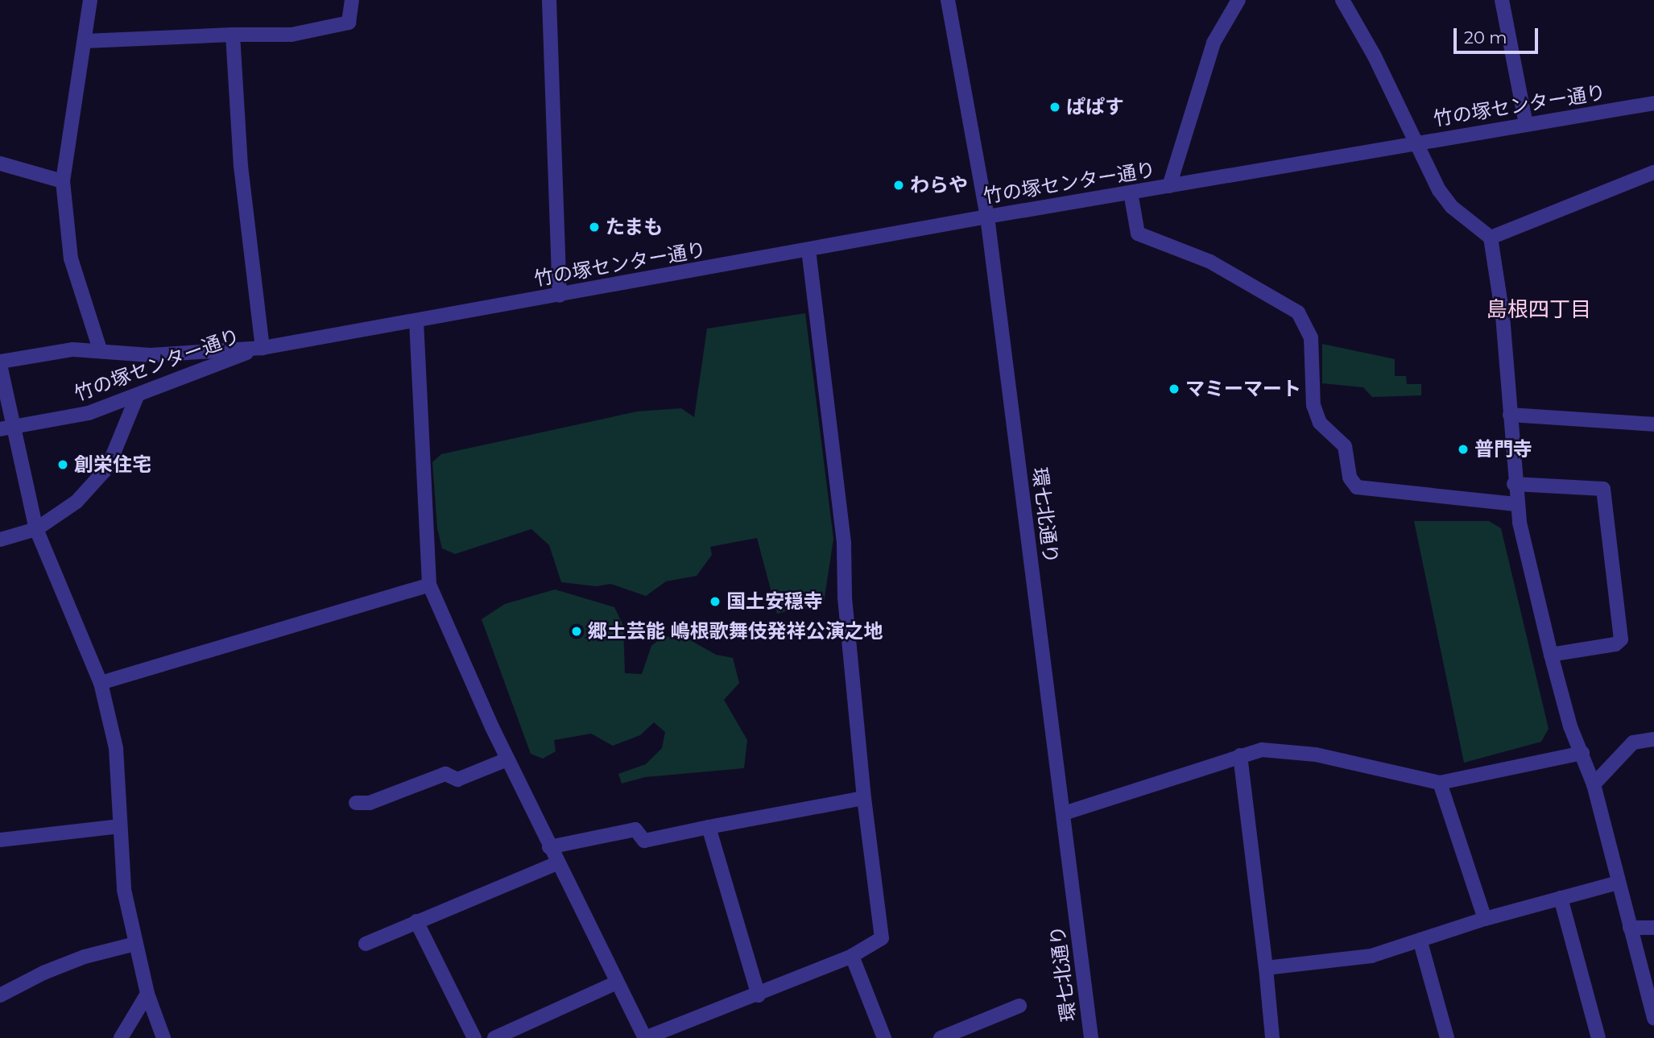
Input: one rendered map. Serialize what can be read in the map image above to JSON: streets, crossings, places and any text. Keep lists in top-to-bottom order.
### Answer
{
  "streets": {
    "street": ["竹の塚センター通り", "環七北通り"]
  },
  "crossings": [
    ["竹の塚センター通り", "環七北通り"]
  ],
  "districts": ["島根四丁目"],
  "places": [
    "ぱぱす",
    "わらや",
    "たまも",
    "マミーマート",
    "普門寺",
    "創栄住宅",
    "国土安穏寺",
    "郷土芸能 嶋根歌舞伎発祥公演之地"
  ],
  "scale_bar": "20 m"
}
